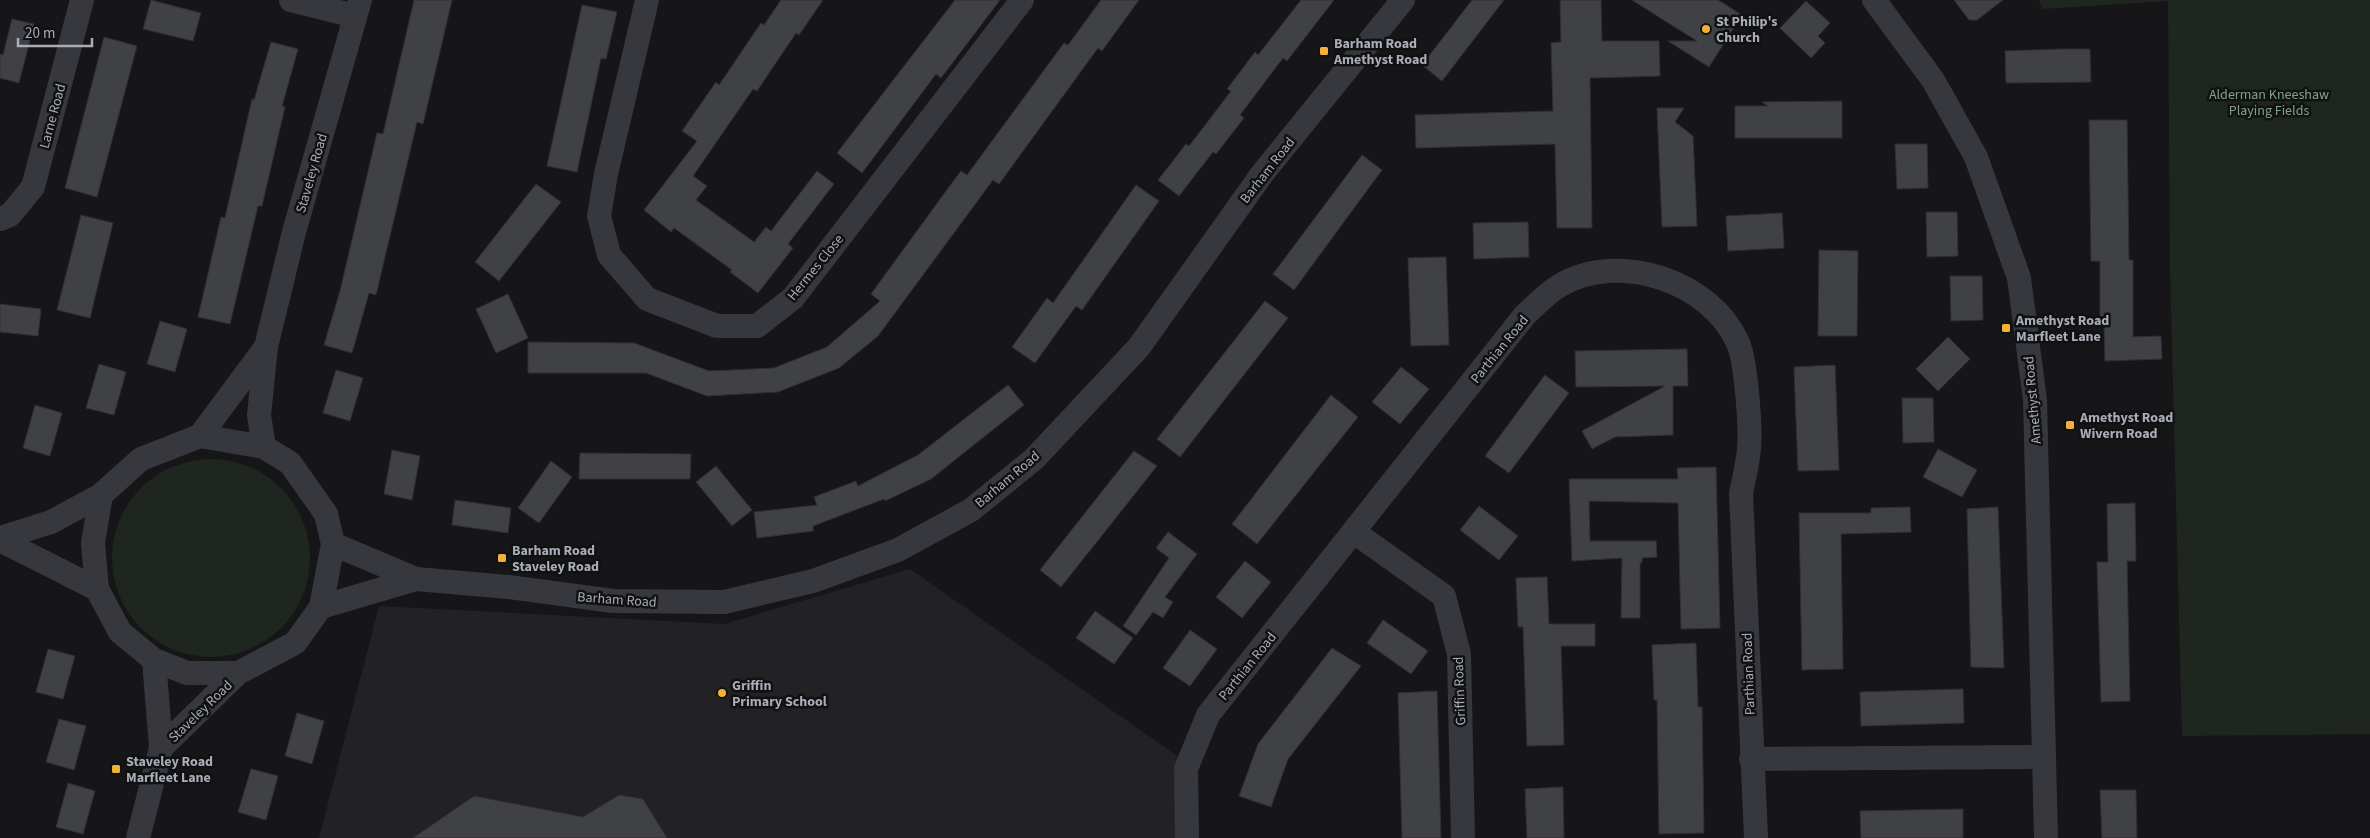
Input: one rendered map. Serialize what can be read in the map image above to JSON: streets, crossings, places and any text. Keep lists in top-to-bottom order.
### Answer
{
  "streets": {
    "street": [
      "Larne Road",
      "Barham Road",
      "Staveley Road",
      "Hermes Close",
      "Parthian Road",
      "Amethyst Road",
      "Griffin Road"
    ]
  },
  "crossings": [
    ["Parthian Road", "Griffin Road"]
  ],
  "parks": ["Alderman Kneeshaw Playing Fields"],
  "places": {
    "other": ["St Philip's Church", "Griffin Primary School"],
    "transit": [
      "Barham Road Amethyst Road",
      "Amethyst Road Marfleet Lane",
      "Amethyst Road Wivern Road",
      "Barham Road Staveley Road",
      "Staveley Road Marfleet Lane"
    ]
  },
  "scale_bar": "20 m"
}
